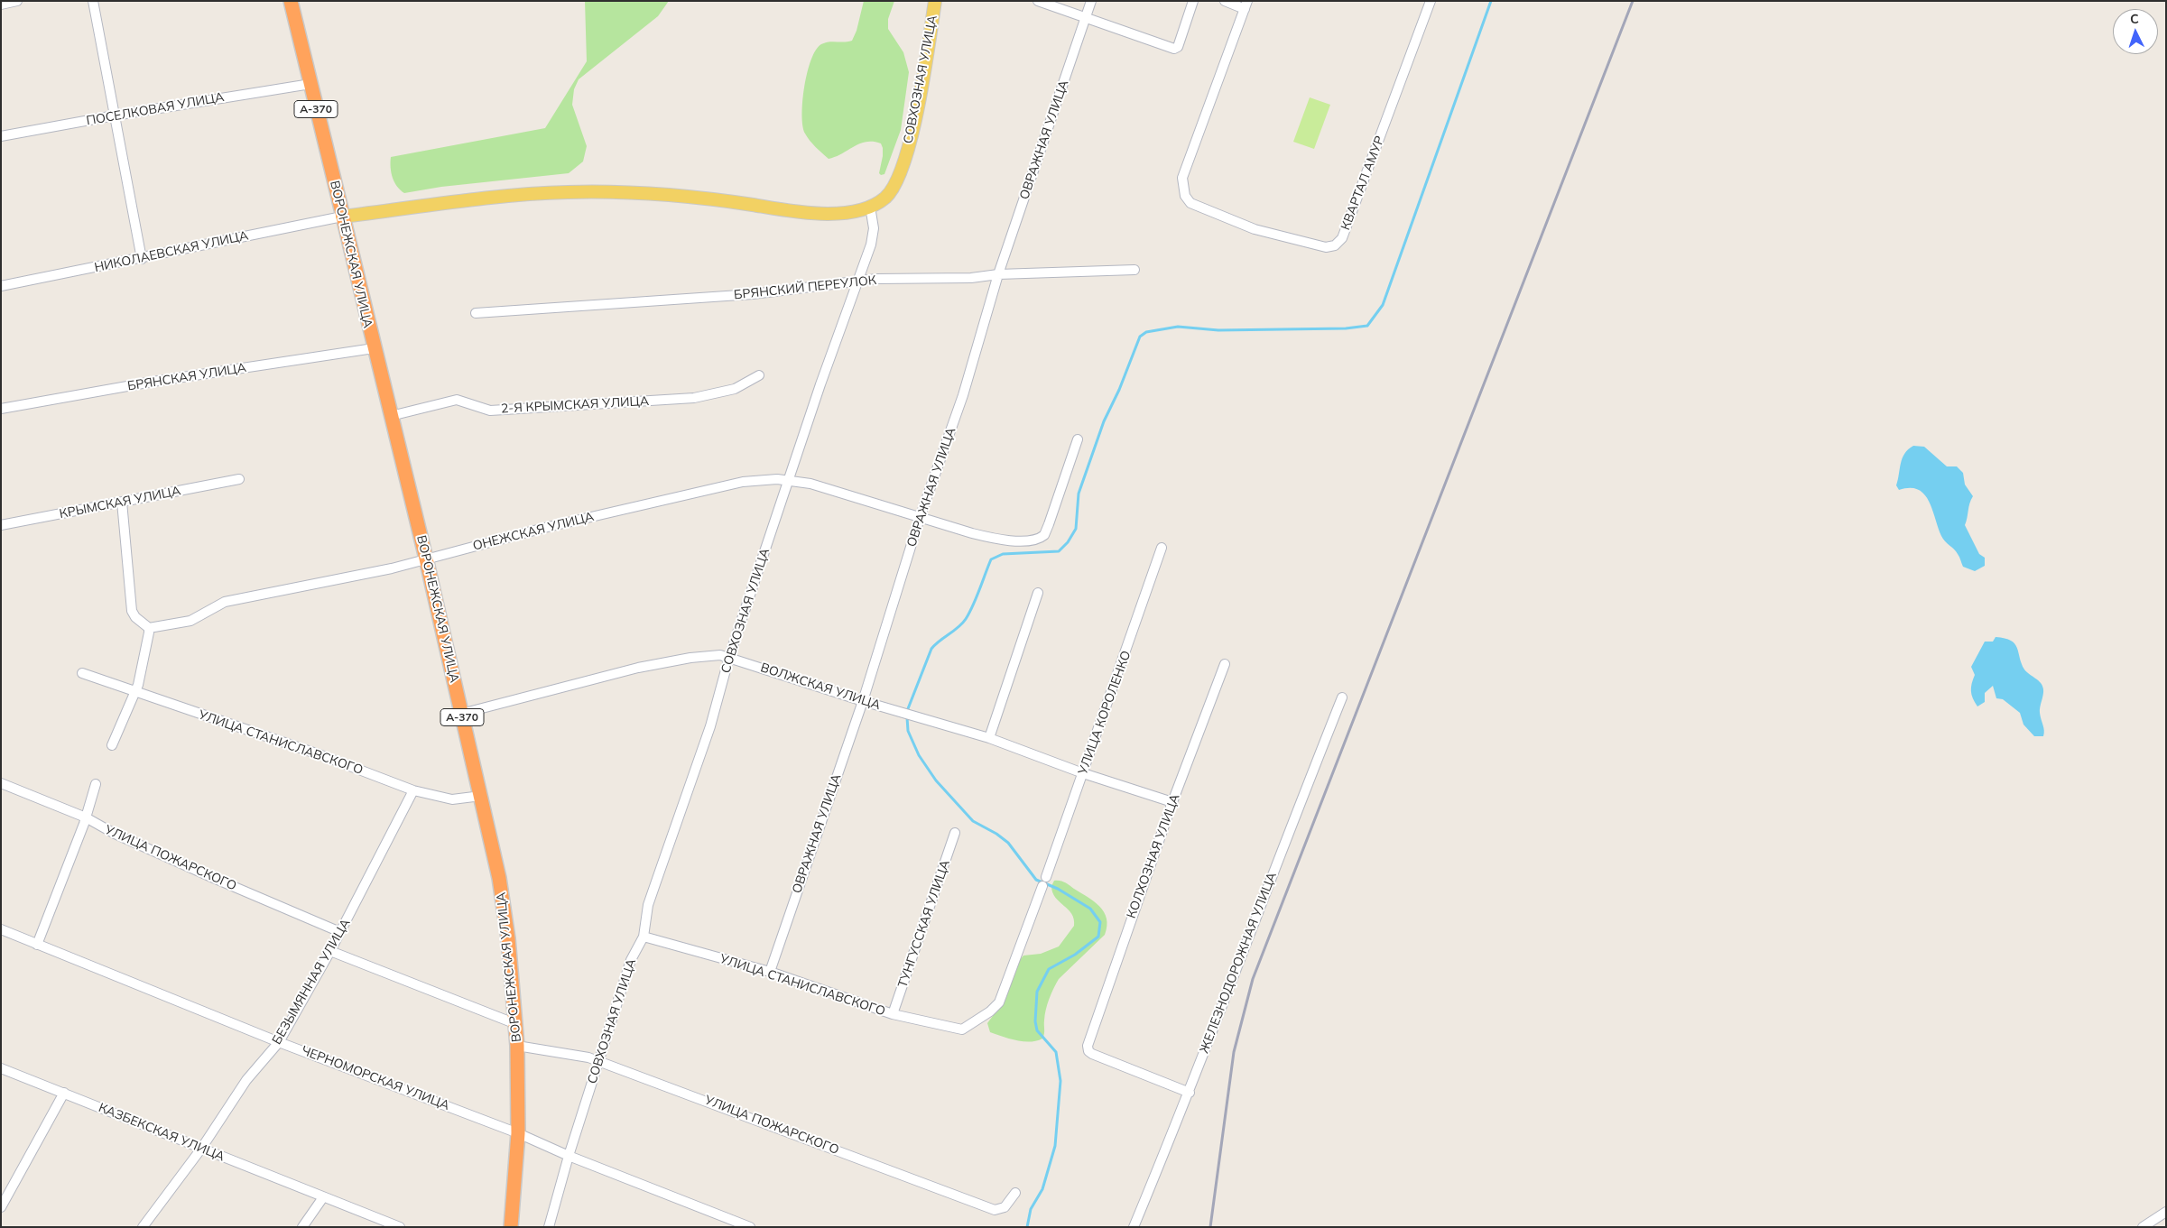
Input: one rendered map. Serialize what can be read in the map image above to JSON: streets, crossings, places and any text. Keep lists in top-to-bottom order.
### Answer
{
  "streets": {
    "highway": ["А-370", "ВОРОНЕЖСКАЯ УЛИЦА"],
    "main road": ["СОВХОЗНАЯ УЛИЦА"],
    "street": [
      "ПОСЕЛКОВАЯ УЛИЦА",
      "ОВРАЖНАЯ УЛИЦА",
      "КВАРТАЛ АМУР",
      "НИКОЛАЕВСКАЯ УЛИЦА",
      "БРЯНСКИЙ ПЕРЕУЛОК",
      "БРЯНСКАЯ УЛИЦА",
      "2-Я КРЫМСКАЯ УЛИЦА",
      "КРЫМСКАЯ УЛИЦА",
      "ОНЕЖСКАЯ УЛИЦА",
      "ВОЛЖСКАЯ УЛИЦА",
      "УЛИЦА КОРОЛЕНКО",
      "УЛИЦА СТАНИСЛАВСКОГО",
      "КОЛХОЗНАЯ УЛИЦА",
      "УЛИЦА ПОЖАРСКОГО",
      "ТУНГУССКАЯ УЛИЦА",
      "ЖЕЛЕЗНОДОРОЖНАЯ УЛИЦА",
      "БЕЗЫМЯННАЯ УЛИЦА",
      "ЧЕРНОМОРСКАЯ УЛИЦА",
      "КАЗБЕКСКАЯ УЛИЦА"
    ]
  },
  "crossings": [
    ["СОВХОЗНАЯ УЛИЦА", "БРЯНСКИЙ ПЕРЕУЛОК"],
    ["СОВХОЗНАЯ УЛИЦА", "ОНЕЖСКАЯ УЛИЦА"],
    ["СОВХОЗНАЯ УЛИЦА", "ВОЛЖСКАЯ УЛИЦА"],
    ["СОВХОЗНАЯ УЛИЦА", "УЛИЦА СТАНИСЛАВСКОГО"],
    ["СОВХОЗНАЯ УЛИЦА", "УЛИЦА ПОЖАРСКОГО"],
    ["СОВХОЗНАЯ УЛИЦА", "ЧЕРНОМОРСКАЯ УЛИЦА"],
    ["ПОСЕЛКОВАЯ УЛИЦА", "ВОРОНЕЖСКАЯ УЛИЦА"],
    ["ОВРАЖНАЯ УЛИЦА", "БРЯНСКИЙ ПЕРЕУЛОК"],
    ["ОВРАЖНАЯ УЛИЦА", "ОНЕЖСКАЯ УЛИЦА"],
    ["ОВРАЖНАЯ УЛИЦА", "ВОЛЖСКАЯ УЛИЦА"],
    ["ОВРАЖНАЯ УЛИЦА", "УЛИЦА СТАНИСЛАВСКОГО"],
    ["НИКОЛАЕВСКАЯ УЛИЦА", "ВОРОНЕЖСКАЯ УЛИЦА"],
    ["ВОРОНЕЖСКАЯ УЛИЦА", "БРЯНСКАЯ УЛИЦА"],
    ["ВОРОНЕЖСКАЯ УЛИЦА", "2-Я КРЫМСКАЯ УЛИЦА"],
    ["ВОРОНЕЖСКАЯ УЛИЦА", "ОНЕЖСКАЯ УЛИЦА"],
    ["ВОРОНЕЖСКАЯ УЛИЦА", "ВОЛЖСКАЯ УЛИЦА"],
    ["ВОРОНЕЖСКАЯ УЛИЦА", "УЛИЦА СТАНИСЛАВСКОГО"],
    ["ВОРОНЕЖСКАЯ УЛИЦА", "УЛИЦА ПОЖАРСКОГО"],
    ["ВОРОНЕЖСКАЯ УЛИЦА", "ЧЕРНОМОРСКАЯ УЛИЦА"],
    ["ВОЛЖСКАЯ УЛИЦА", "УЛИЦА КОРОЛЕНКО"],
    ["ВОЛЖСКАЯ УЛИЦА", "КОЛХОЗНАЯ УЛИЦА"],
    ["УЛИЦА КОРОЛЕНКО", "УЛИЦА СТАНИСЛАВСКОГО"],
    ["УЛИЦА СТАНИСЛАВСКОГО", "ТУНГУССКАЯ УЛИЦА"],
    ["УЛИЦА СТАНИСЛАВСКОГО", "БЕЗЫМЯННАЯ УЛИЦА"],
    ["КОЛХОЗНАЯ УЛИЦА", "ЖЕЛЕЗНОДОРОЖНАЯ УЛИЦА"],
    ["УЛИЦА ПОЖАРСКОГО", "БЕЗЫМЯННАЯ УЛИЦА"],
    ["БЕЗЫМЯННАЯ УЛИЦА", "ЧЕРНОМОРСКАЯ УЛИЦА"],
    ["БЕЗЫМЯННАЯ УЛИЦА", "КАЗБЕКСКАЯ УЛИЦА"]
  ],
  "north": "top"
}
